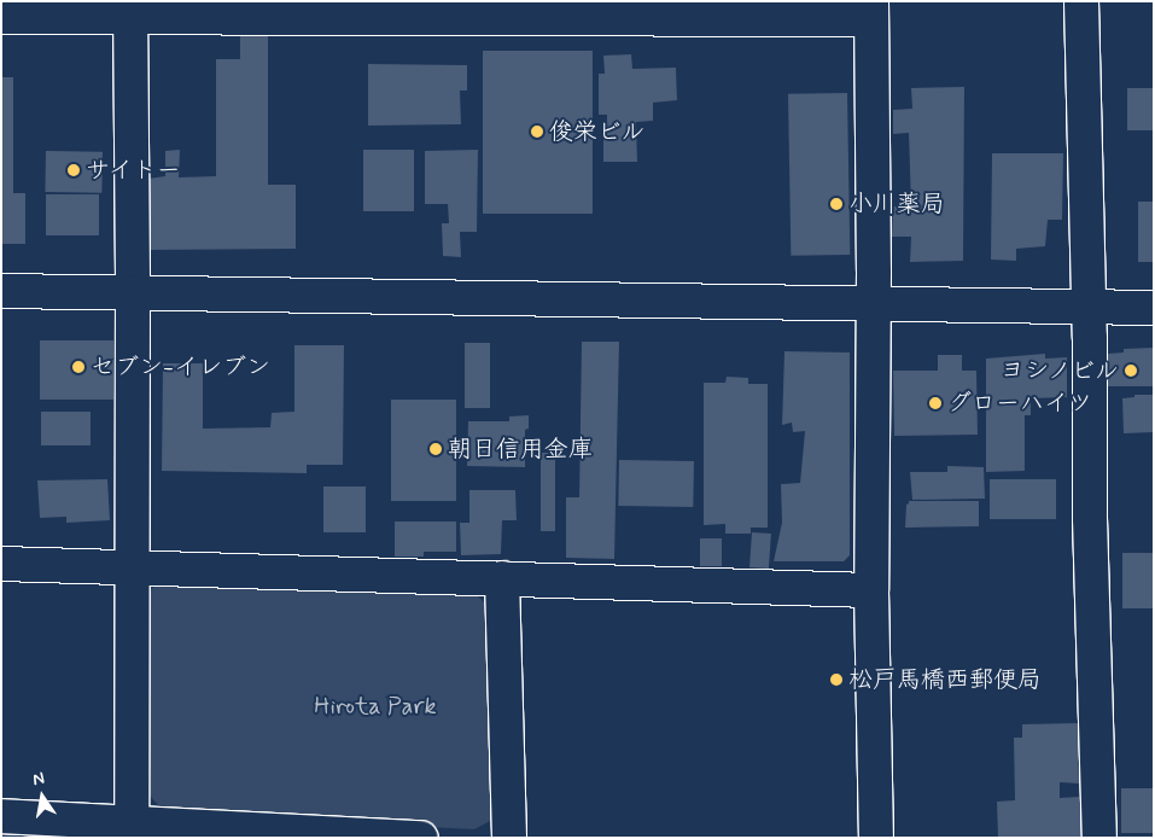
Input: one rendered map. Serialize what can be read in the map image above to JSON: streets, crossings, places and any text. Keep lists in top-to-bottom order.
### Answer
{
  "parks": ["Hirota Park"],
  "places": [
    "俊栄ビル",
    "サイトー",
    "小川薬局",
    "セブン-イレブン",
    "ヨシノビル",
    "グローハイツ",
    "朝日信用金庫",
    "松戸馬橋西郵便局"
  ],
  "north": "top"
}
